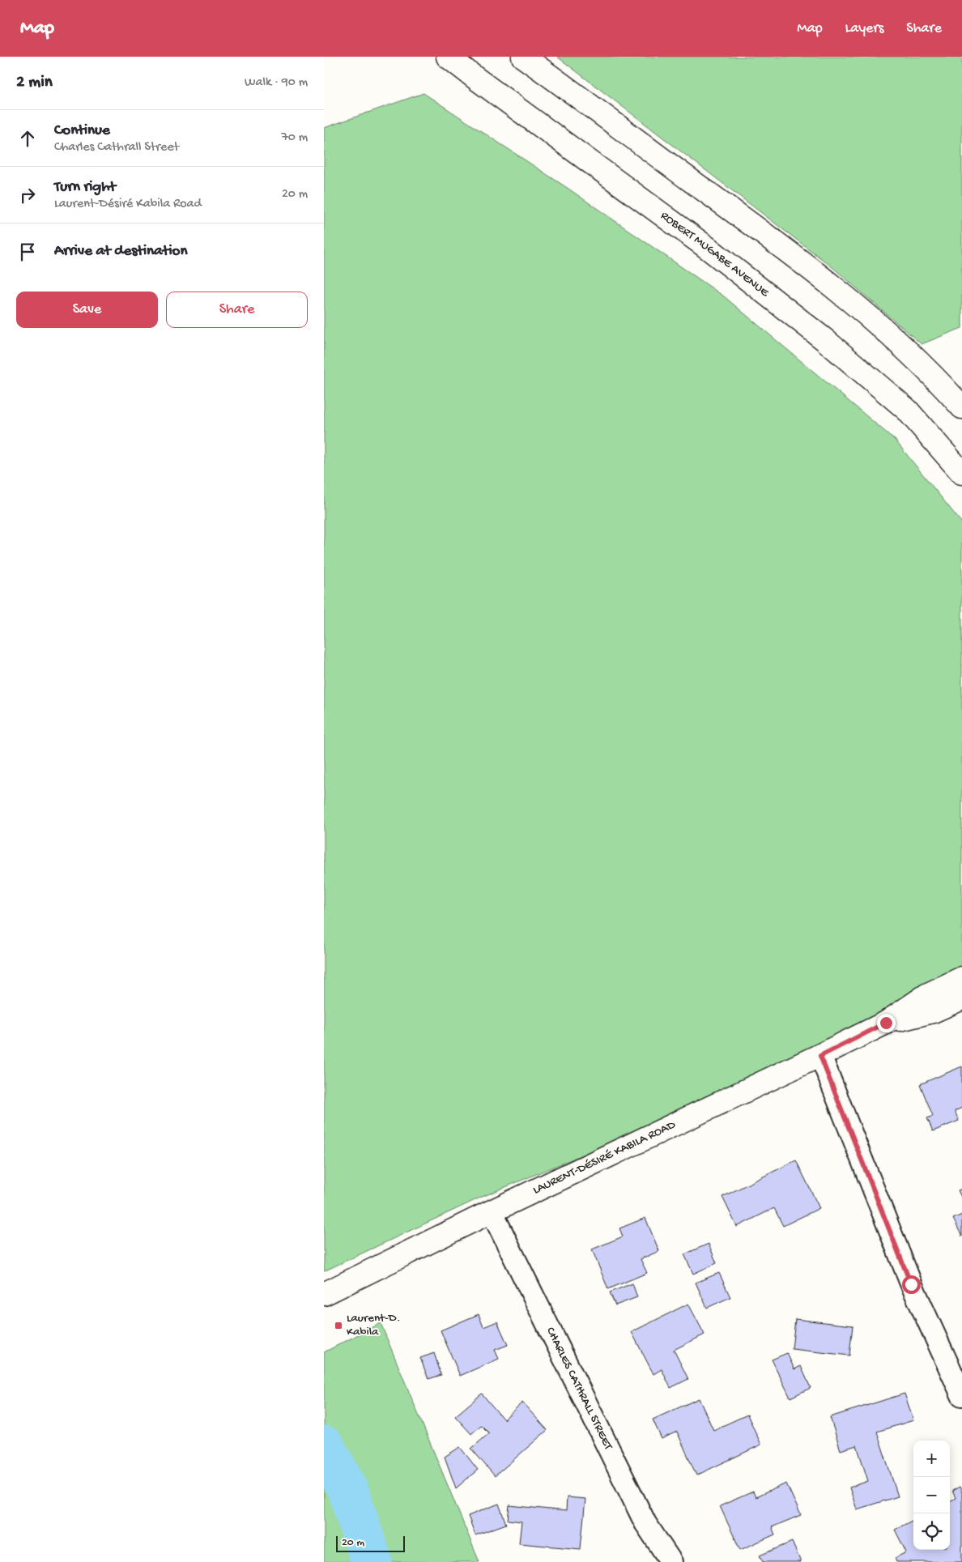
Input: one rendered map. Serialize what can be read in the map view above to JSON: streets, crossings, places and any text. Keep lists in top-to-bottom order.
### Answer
{
  "streets": {
    "main road": ["ROBERT MUGABE AVENUE", "LAURENT-DÉSIRÉ KABILA ROAD"],
    "street": ["CHARLES CATHRALL STREET"]
  },
  "crossings": [
    ["LAURENT-DÉSIRÉ KABILA ROAD", "CHARLES CATHRALL STREET"]
  ],
  "places": {
    "transit": ["Laurent-D. Kabila"]
  },
  "scale_bar": "20 m",
  "page": {
    "header": "Map",
    "nav": ["Map", "Layers", "Share"],
    "heading": ["2 min", "Walk · 90 m"],
    "list": [
      ["Continue", "Charles Cathrall Street", "70 m"],
      ["Turn right", "Laurent-Désiré Kabila Road", "20 m"],
      "Arrive at destination"
    ],
    "buttons": ["Save", "Share"],
    "map_buttons": ["+", "−"],
    "scale": "20 m"
  }
}
